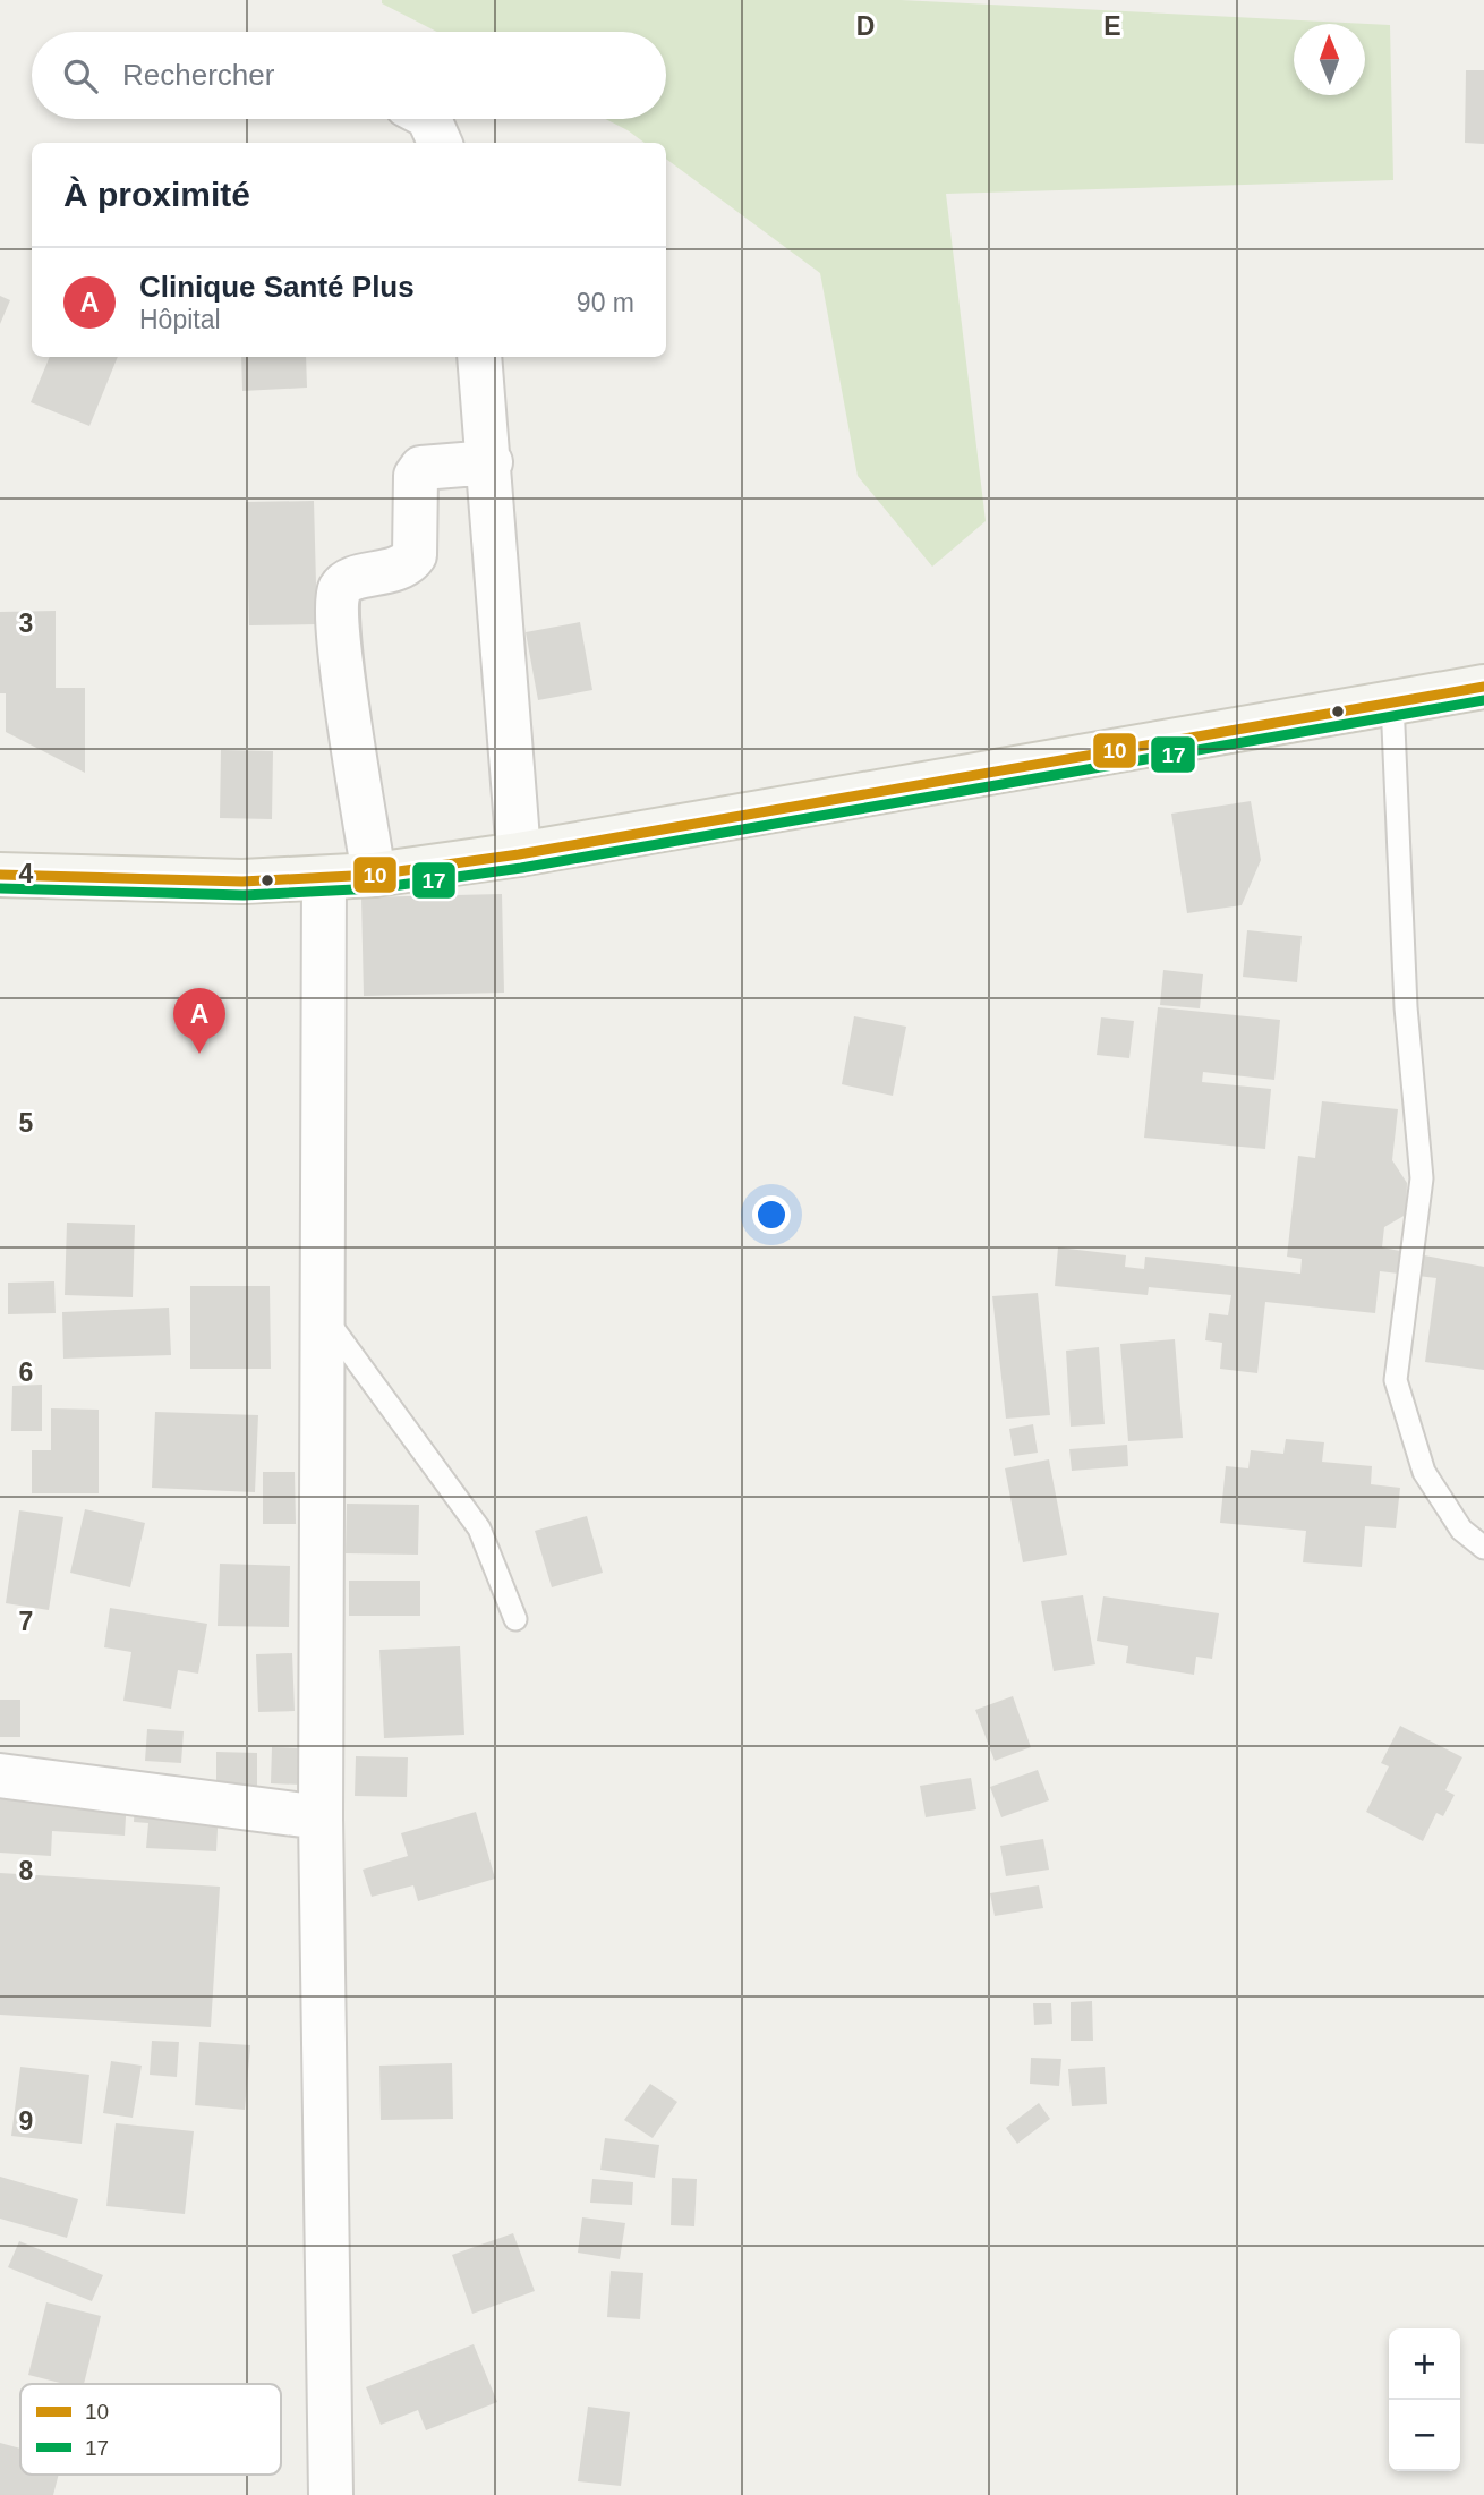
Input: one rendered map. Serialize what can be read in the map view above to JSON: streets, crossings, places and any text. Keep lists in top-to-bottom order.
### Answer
{
  "lines": ["transit line 10", "transit line 17"],
  "legend": ["10", "17"],
  "north": "top",
  "page": {
    "search": "Rechercher",
    "heading": "À proximité",
    "list": [
      {
        "mark": "A",
        "name": "Clinique Santé Plus",
        "note": "Hôpital",
        "value": "90 m"
      }
    ],
    "pins": "A",
    "map_buttons": ["+", "−"]
  },
  "grid": {
    "columns": ["D", "E"],
    "rows": [
      "3",
      "4",
      "5",
      "6",
      "7",
      "8",
      "9"
    ]
  }
}
